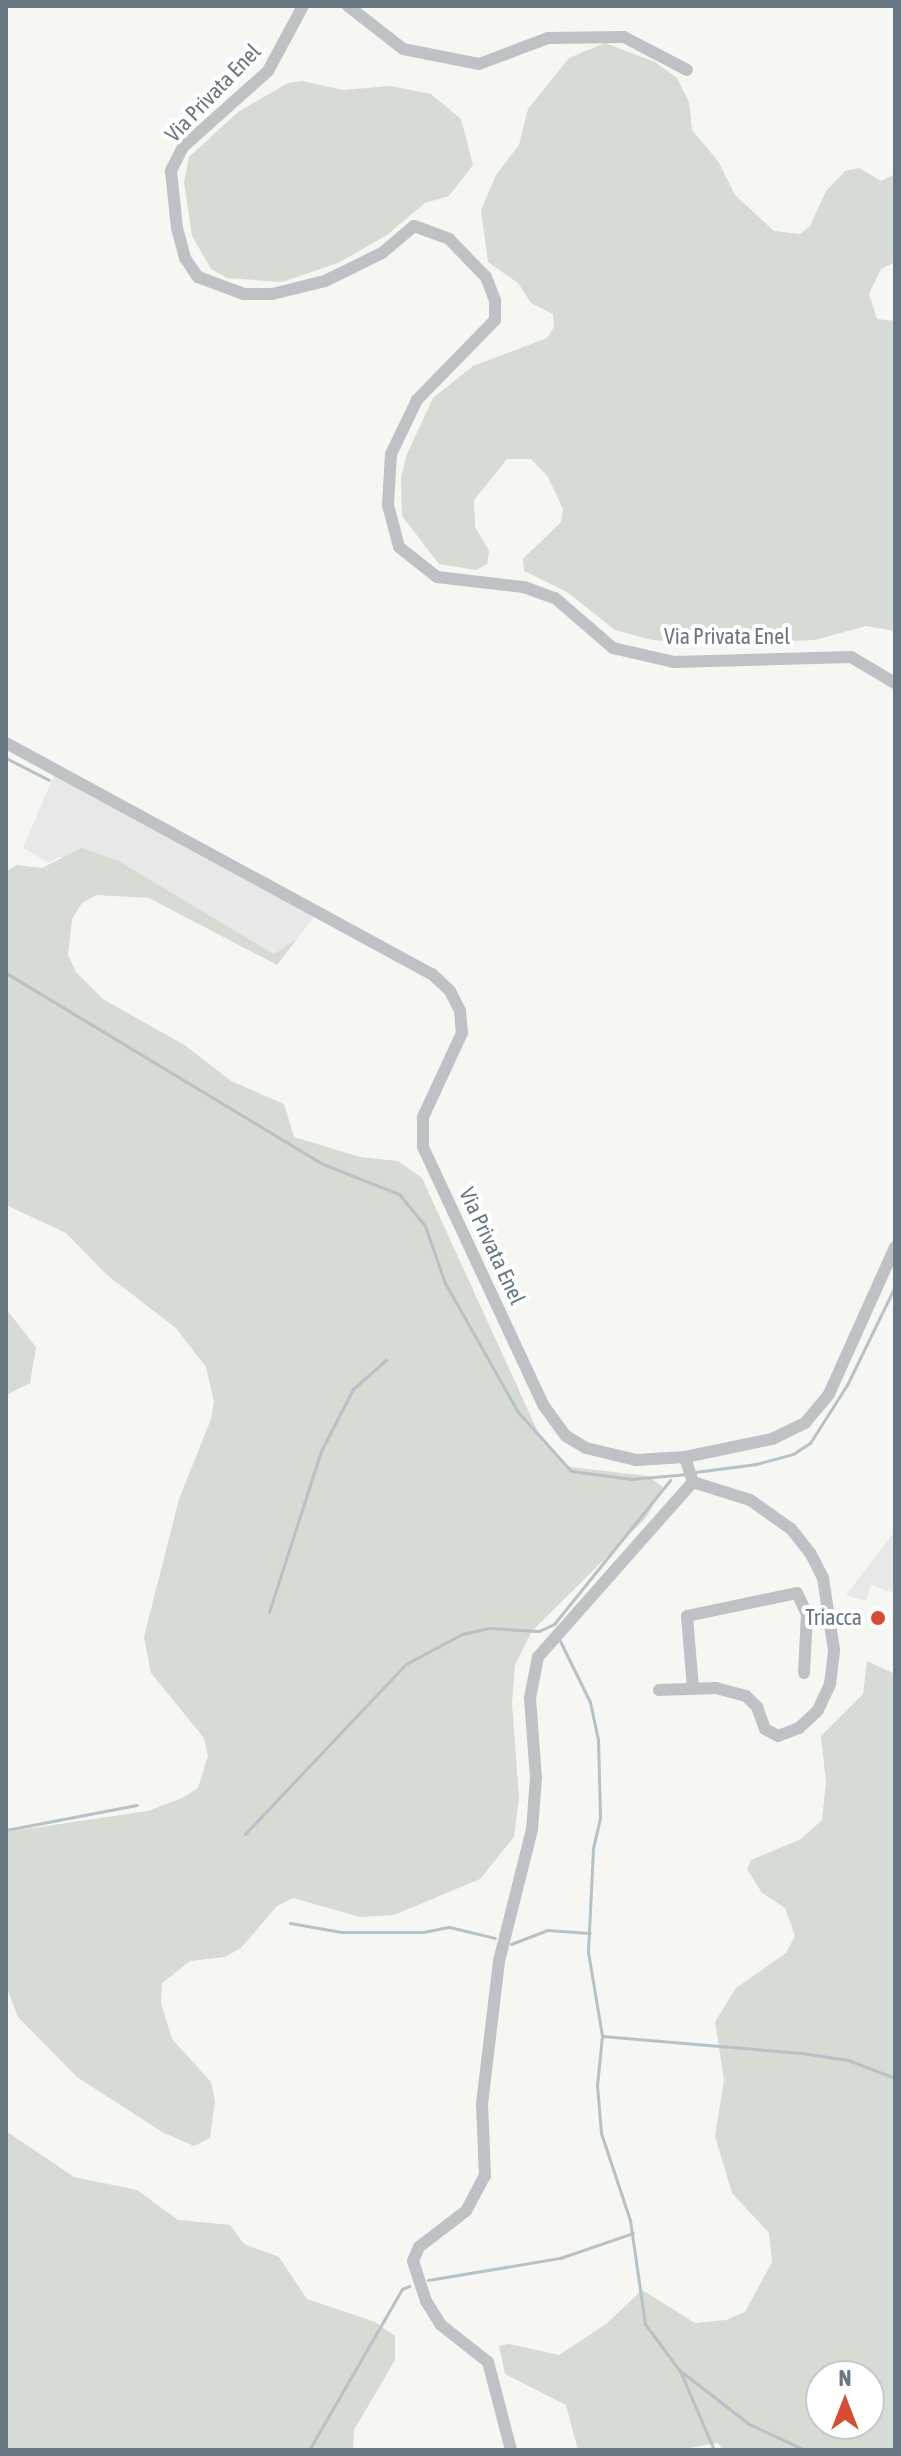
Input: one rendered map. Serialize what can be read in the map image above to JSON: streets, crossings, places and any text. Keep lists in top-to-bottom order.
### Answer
{
  "streets": {
    "street": ["Via Privata Enel"]
  },
  "places": ["Triacca"],
  "north": "top"
}
